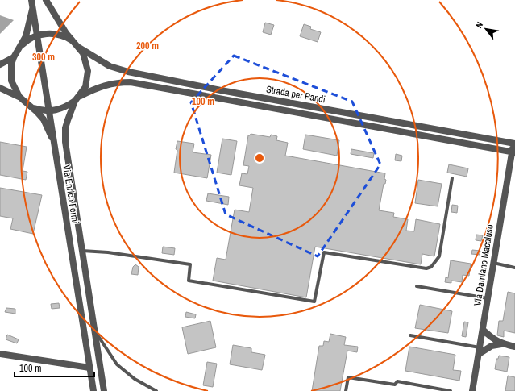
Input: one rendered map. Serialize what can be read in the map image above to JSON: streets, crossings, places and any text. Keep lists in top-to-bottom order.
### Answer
{
  "streets": {
    "street": ["Strada per Pandi", "Via Enrico Fermi", "Via Damiano Macaluso"]
  },
  "crossings": [
    ["Strada per Pandi", "Via Damiano Macaluso"]
  ],
  "scale_bar": "100 m",
  "north": "top left",
  "rings": ["200 m", "300 m", "100 m"]
}
